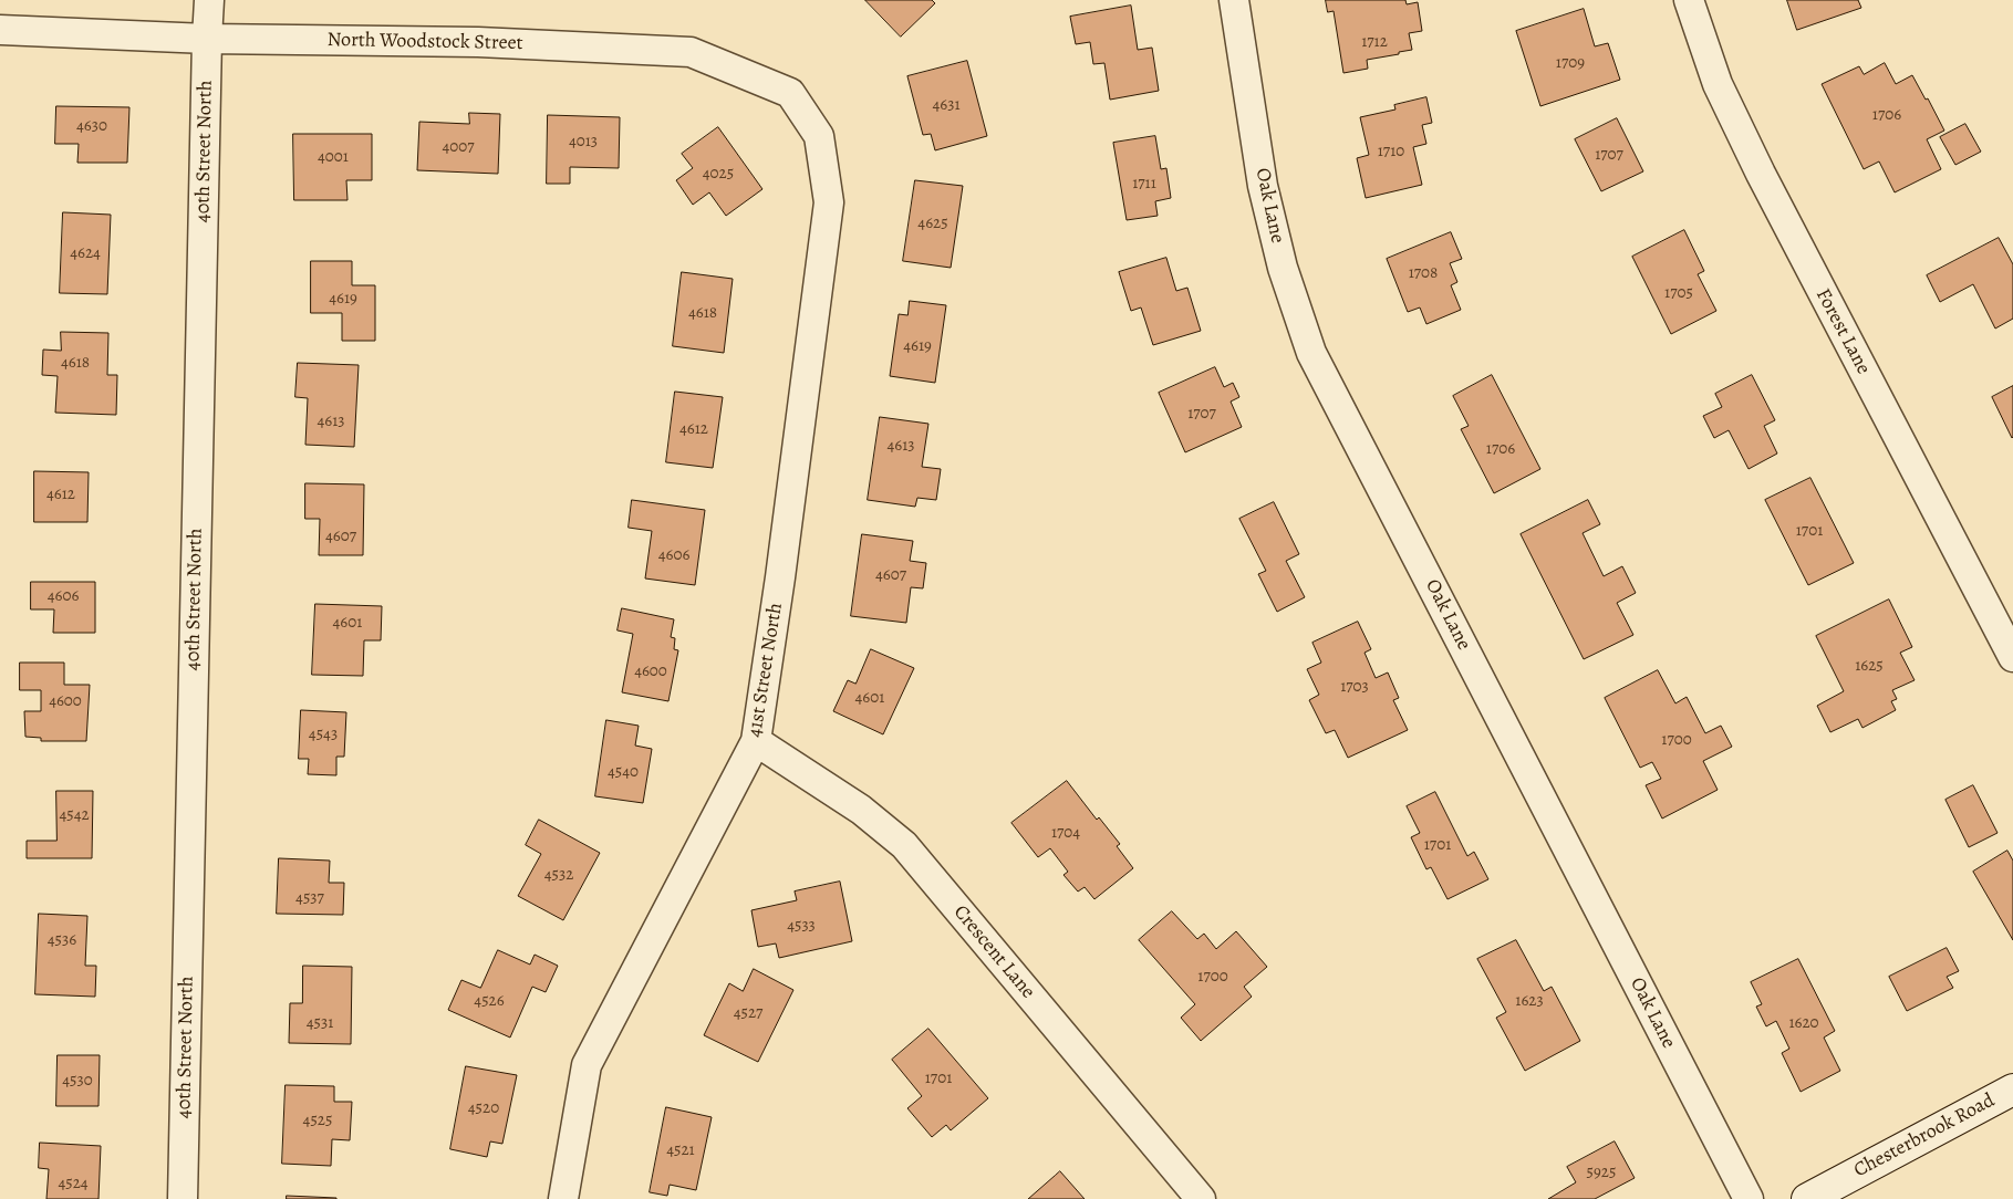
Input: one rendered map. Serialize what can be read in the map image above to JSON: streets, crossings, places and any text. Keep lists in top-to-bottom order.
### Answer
{
  "streets": {
    "street": [
      "North Woodstock Street",
      "40th Street North",
      "Oak Lane",
      "Forest Lane",
      "41st Street North",
      "Crescent Lane",
      "Chesterbrook Road"
    ]
  },
  "crossings": [
    ["North Woodstock Street", "40th Street North"],
    ["North Woodstock Street", "41st Street North"],
    ["41st Street North", "Crescent Lane"]
  ],
  "house_numbers": [
    "1712",
    "1709",
    "4631",
    "1706",
    "4630",
    "4013",
    "4007",
    "1710",
    "1707",
    "4001",
    "4025",
    "1711",
    "4625",
    "4624",
    "1708",
    "1705",
    "4619",
    "4618",
    "4619",
    "4618",
    "1707",
    "4613",
    "4612",
    "4613",
    "1706",
    "4612",
    "1701",
    "4607",
    "4606",
    "4607",
    "4606",
    "4601",
    "1625",
    "4600",
    "1703",
    "4601",
    "4600",
    "4543",
    "1700",
    "4540",
    "4542",
    "1704",
    "1701",
    "4532",
    "4537",
    "4533",
    "4536",
    "1700",
    "4526",
    "1623",
    "4527",
    "4531",
    "1620",
    "1701",
    "4530",
    "4520",
    "4525",
    "4521",
    "5925",
    "4524"
  ]
}
